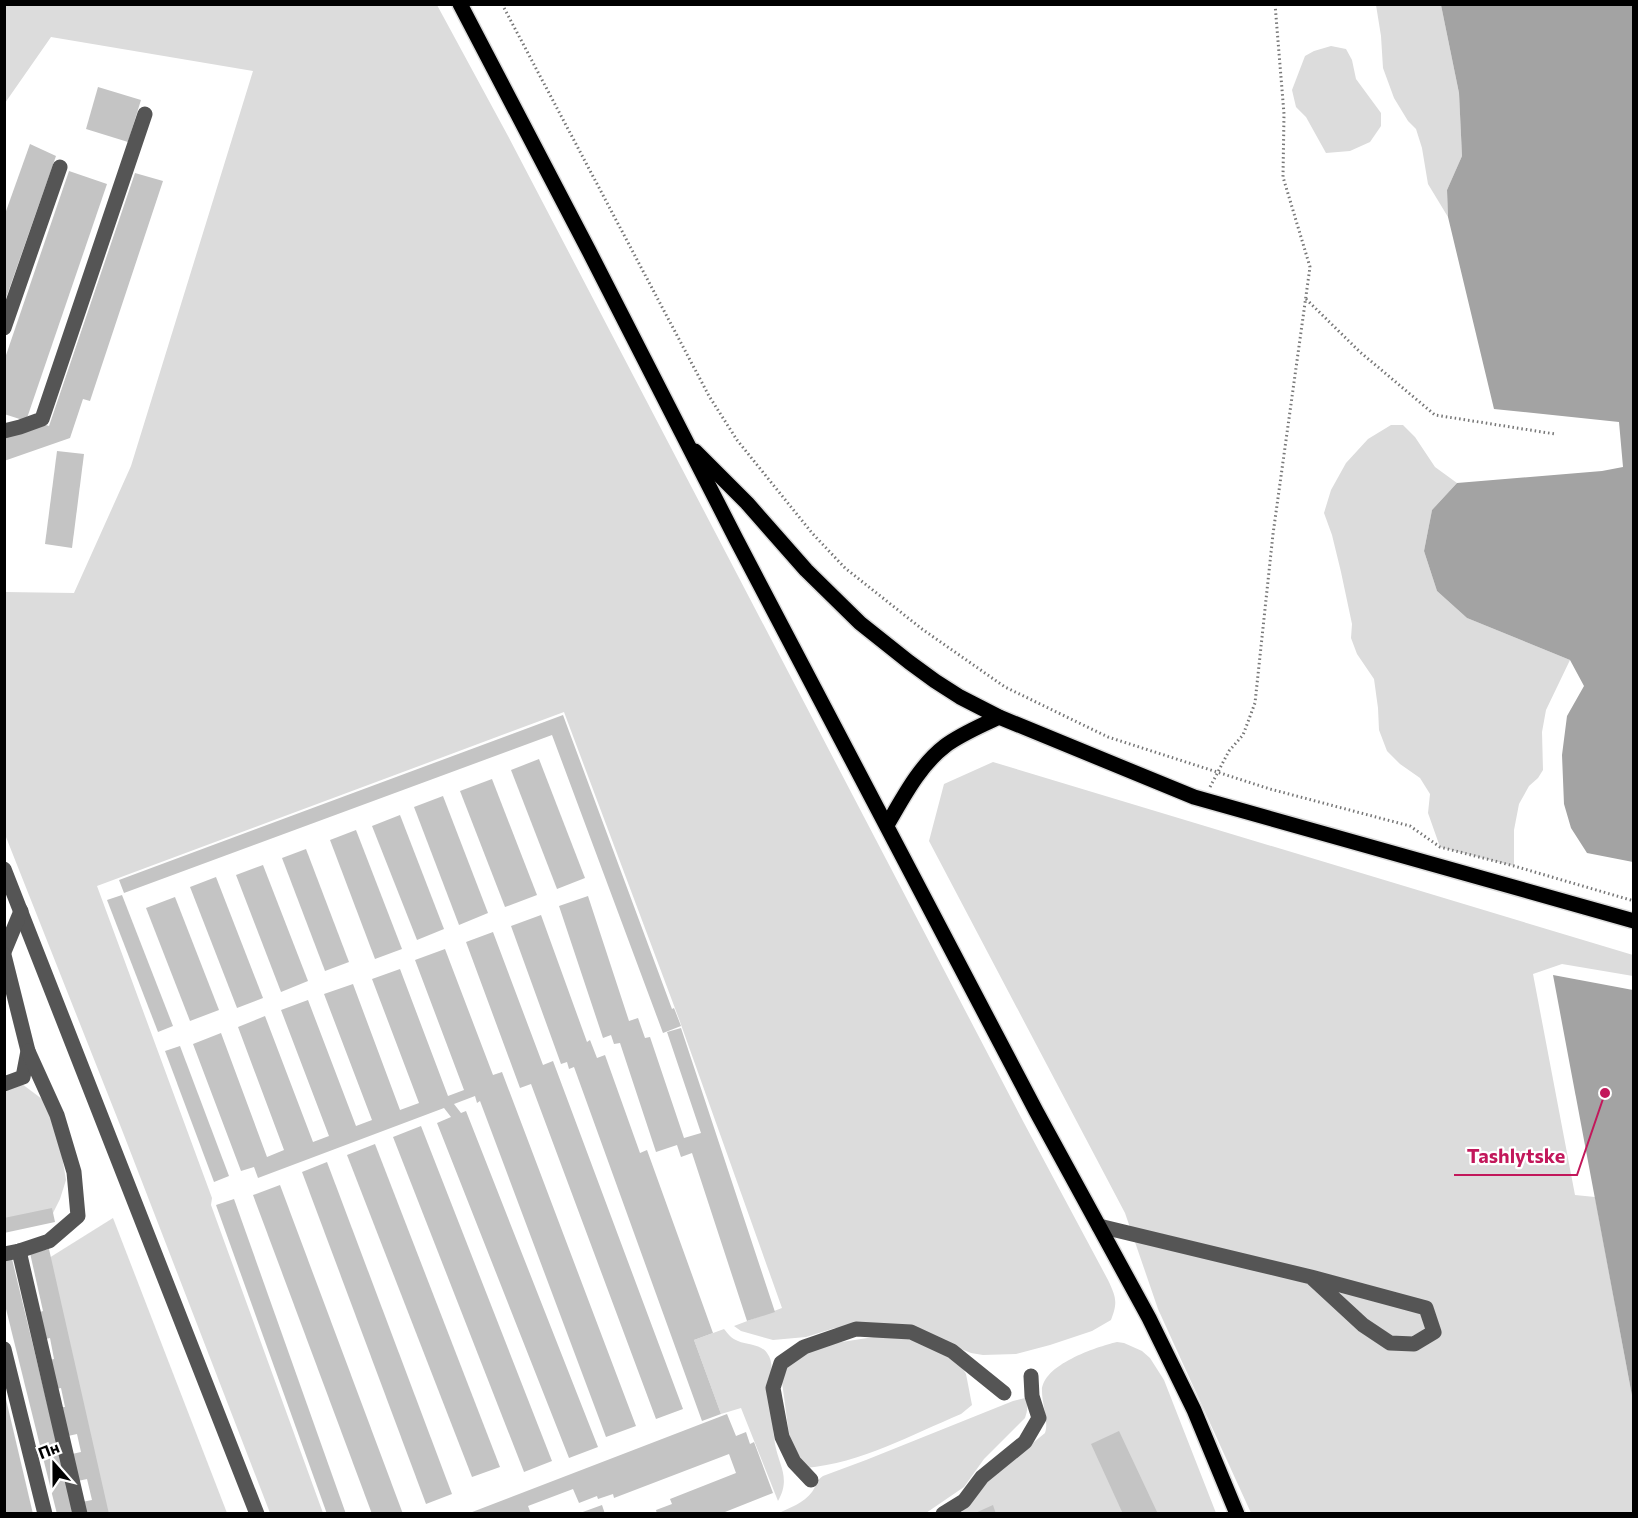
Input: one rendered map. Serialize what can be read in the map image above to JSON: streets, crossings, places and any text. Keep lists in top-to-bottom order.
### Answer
{
  "places": ["Tashlytske"],
  "north": "top"
}
